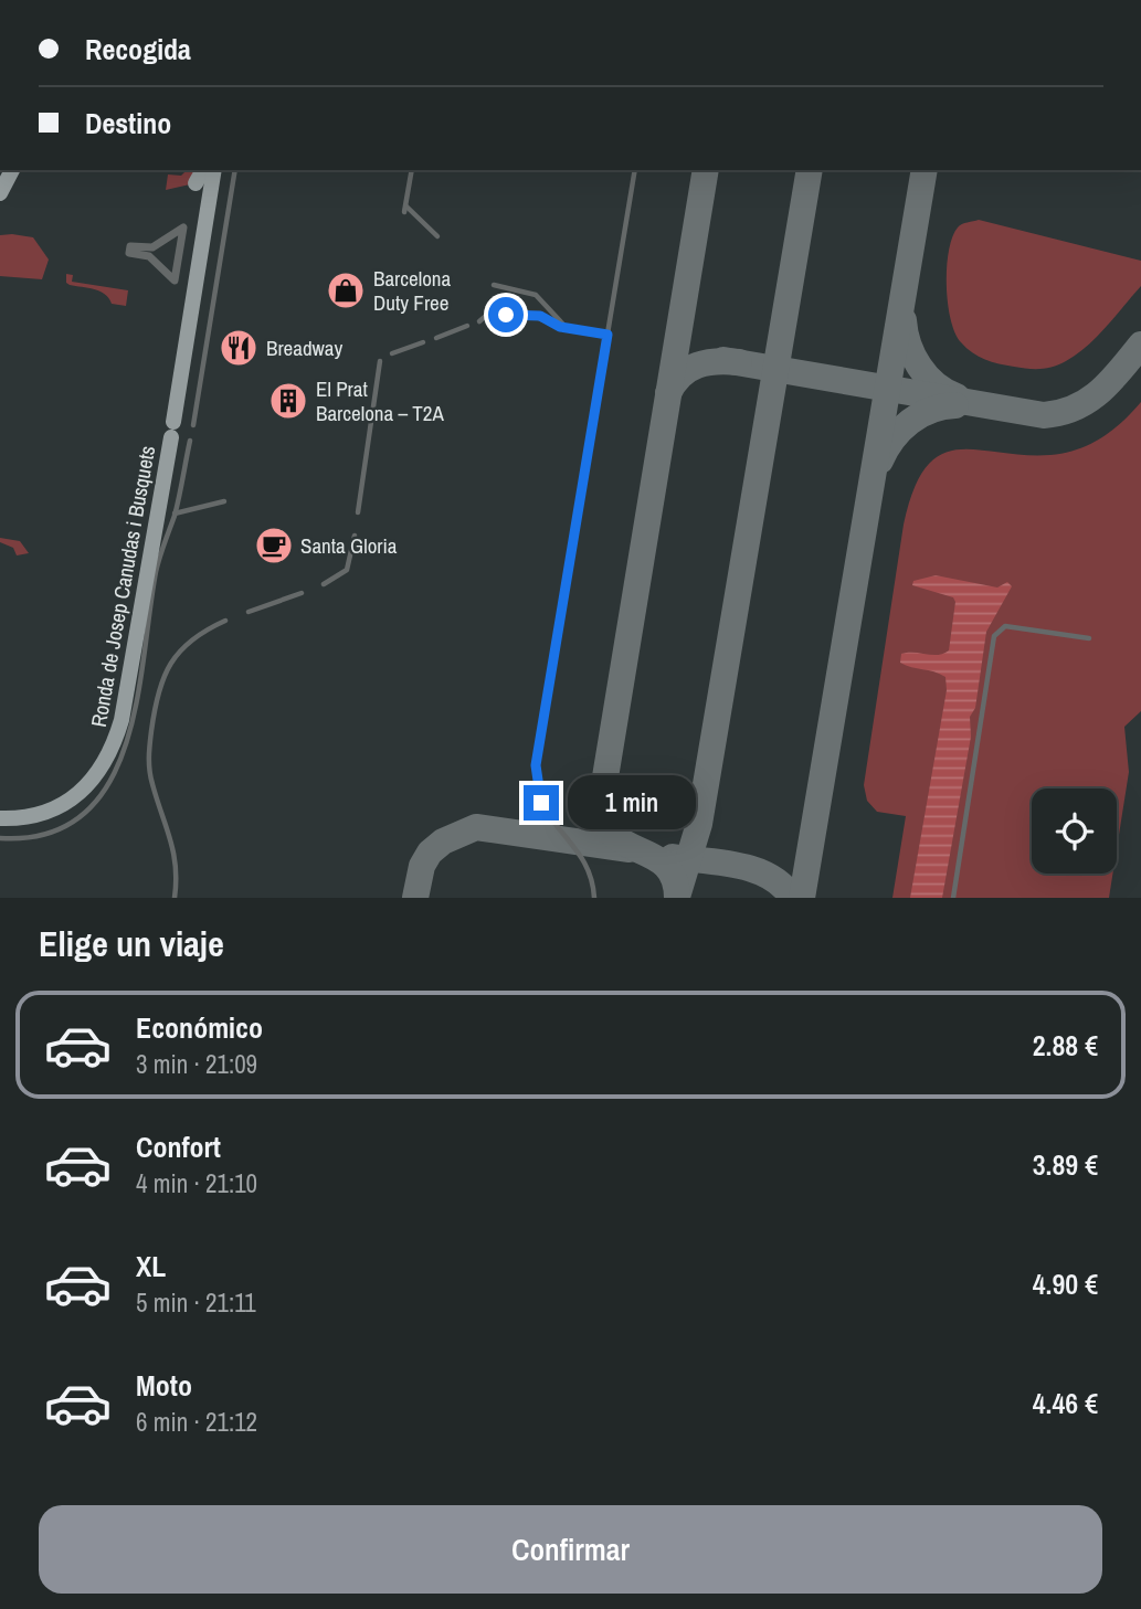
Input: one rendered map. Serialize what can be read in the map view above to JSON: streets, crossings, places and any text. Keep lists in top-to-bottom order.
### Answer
{
  "streets": {
    "main road": ["Ronda de Josep Canudas i Busquets"]
  },
  "places": {
    "shop": ["Barcelona Duty Free"],
    "restaurant": ["Breadway"],
    "building": ["El Prat Barcelona – T2A"],
    "cafe": ["Santa Gloria"]
  },
  "page": {
    "banner": ["Recogida", "Destino"],
    "bubble": "1 min",
    "heading": "Elige un viaje",
    "list": [
      {
        "name": "Económico",
        "note": "3 min · 21:09",
        "value": "2.88 €"
      },
      {
        "name": "Confort",
        "note": "4 min · 21:10",
        "value": "3.89 €"
      },
      {
        "name": "XL",
        "note": "5 min · 21:11",
        "value": "4.90 €"
      },
      {
        "name": "Moto",
        "note": "6 min · 21:12",
        "value": "4.46 €"
      }
    ],
    "buttons": "Confirmar"
  }
}
